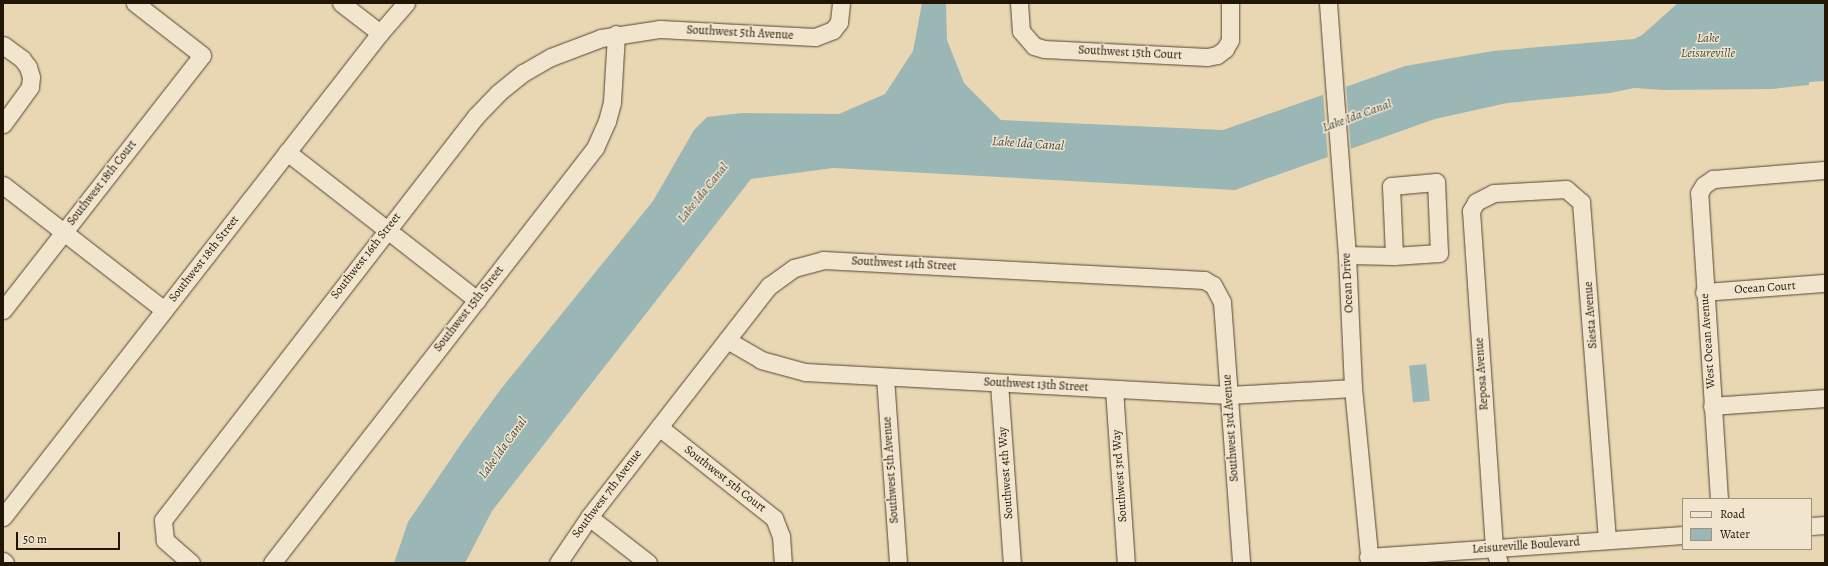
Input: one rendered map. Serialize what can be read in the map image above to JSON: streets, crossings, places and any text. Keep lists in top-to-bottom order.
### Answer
{
  "streets": {
    "street": [
      "Southwest 5th Avenue",
      "Southwest 15th Court",
      "Southwest 18th Court",
      "Southwest 16th Street",
      "Southwest 18th Street",
      "Southwest 14th Street",
      "Ocean Drive",
      "Ocean Court",
      "Southwest 15th Street",
      "Siesta Avenue",
      "West Ocean Avenue",
      "Reposa Avenue",
      "Southwest 13th Street",
      "Southwest 3rd Avenue",
      "Southwest 4th Way",
      "Southwest 3rd Way",
      "Southwest 5th Court",
      "Southwest 7th Avenue",
      "Leisureville Boulevard"
    ]
  },
  "crossings": [
    ["Southwest 5th Avenue", "Southwest 16th Street"],
    ["Southwest 5th Avenue", "Southwest 15th Street"],
    ["Southwest 5th Avenue", "Southwest 13th Street"],
    ["Southwest 16th Street", "Southwest 15th Street"],
    ["Southwest 14th Street", "Southwest 13th Street"],
    ["Southwest 14th Street", "Southwest 3rd Avenue"],
    ["Southwest 14th Street", "Southwest 5th Court"],
    ["Southwest 14th Street", "Southwest 7th Avenue"],
    ["Ocean Drive", "Southwest 13th Street"],
    ["Ocean Drive", "Leisureville Boulevard"],
    ["Ocean Court", "West Ocean Avenue"],
    ["Siesta Avenue", "Reposa Avenue"],
    ["Siesta Avenue", "Leisureville Boulevard"],
    ["Reposa Avenue", "Leisureville Boulevard"],
    ["Southwest 13th Street", "Southwest 3rd Avenue"],
    ["Southwest 13th Street", "Southwest 4th Way"],
    ["Southwest 13th Street", "Southwest 3rd Way"],
    ["Southwest 5th Court", "Southwest 7th Avenue"]
  ],
  "water": ["Lake Leisureville", "Lake Ida Canal"],
  "legend": ["Road", "Water"],
  "scale_bar": "50 m"
}
